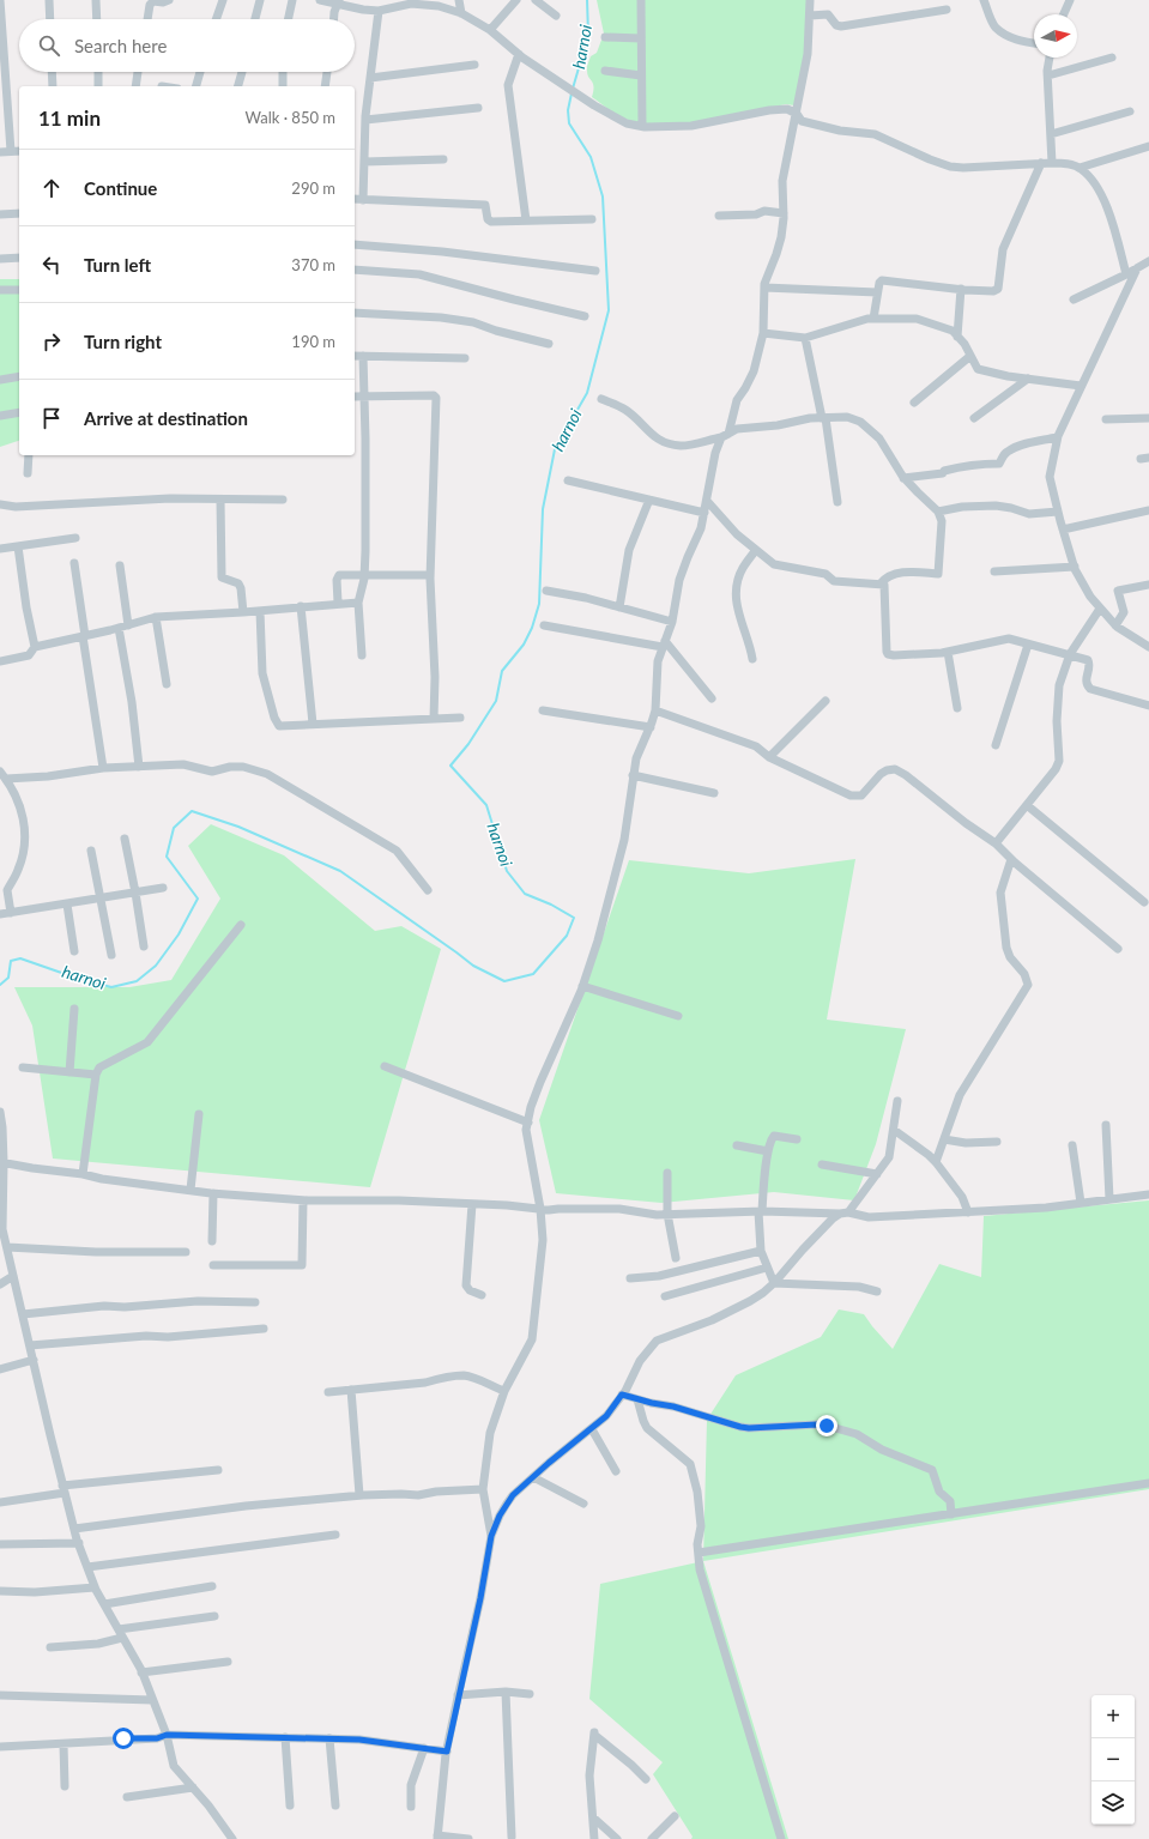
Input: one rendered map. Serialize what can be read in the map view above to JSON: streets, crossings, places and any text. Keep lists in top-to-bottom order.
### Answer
{
  "water": ["harnoi"],
  "north": "right",
  "page": {
    "search": "Search here",
    "heading": ["11 min", "Walk · 850 m"],
    "list": [
      ["Continue", "290 m"],
      ["Turn left", "370 m"],
      ["Turn right", "190 m"],
      "Arrive at destination"
    ],
    "map_buttons": ["+", "−"]
  }
}
